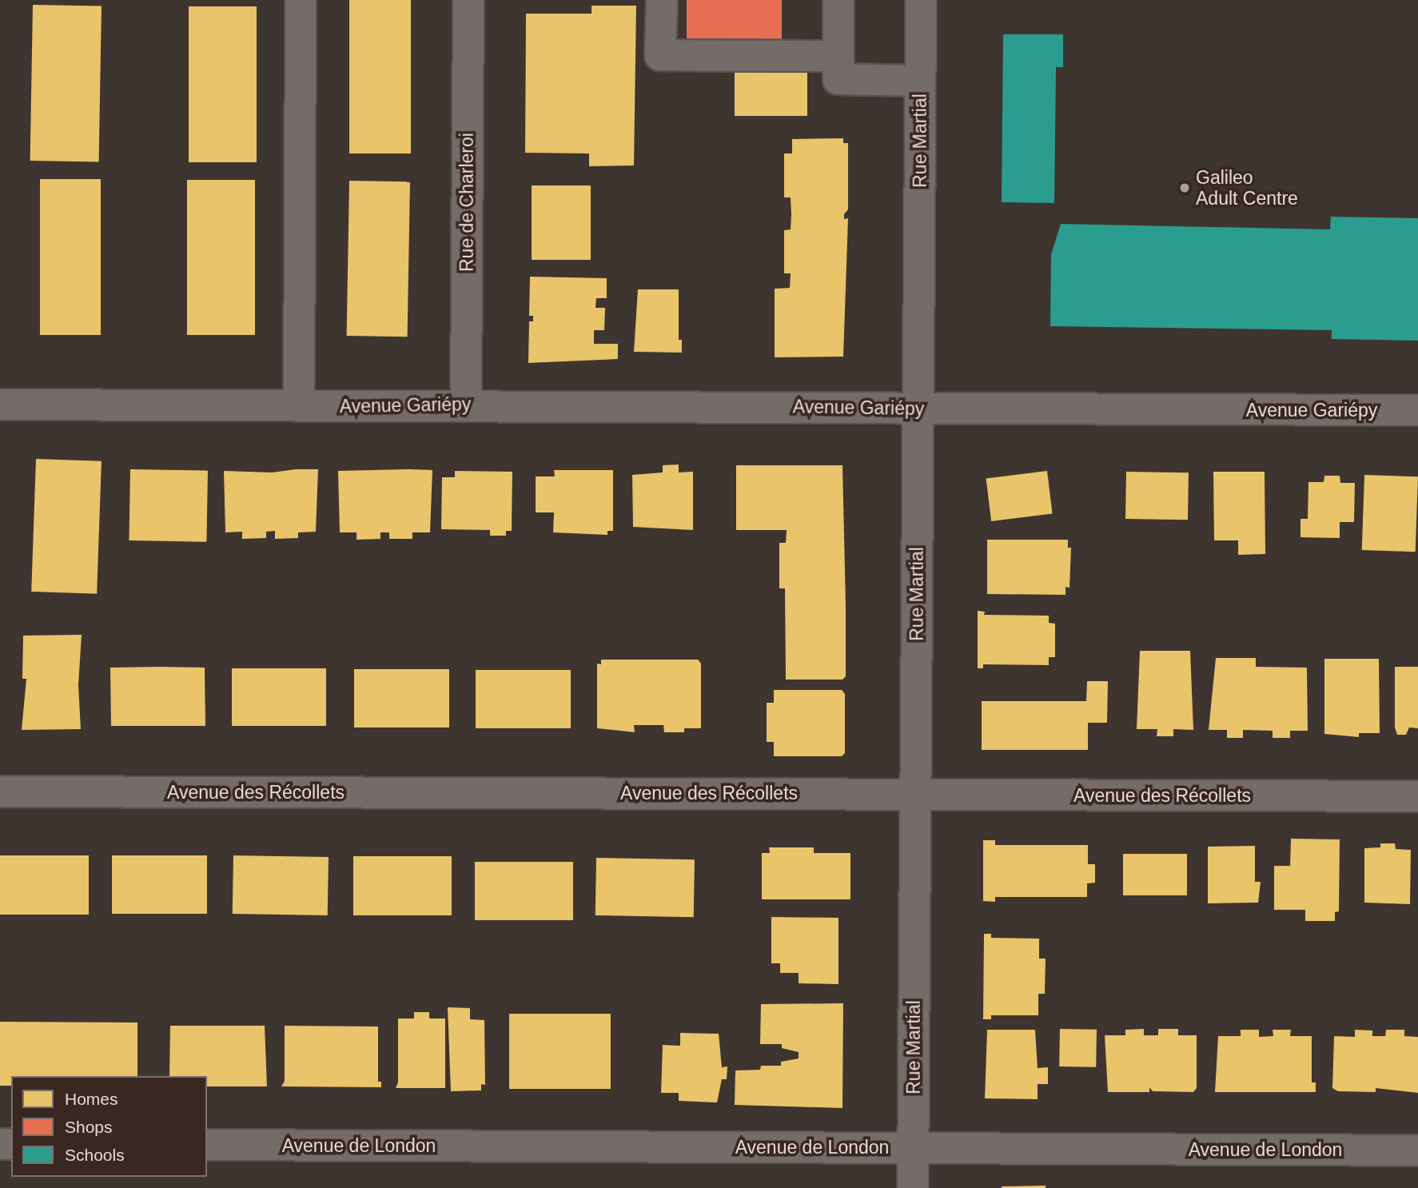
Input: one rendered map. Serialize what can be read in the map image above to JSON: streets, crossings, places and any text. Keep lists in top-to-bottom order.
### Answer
{
  "streets": {
    "street": [
      "Rue Martial",
      "Rue de Charleroi",
      "Avenue Gariépy",
      "Avenue des Récollets",
      "Avenue de London"
    ]
  },
  "crossings": [
    ["Rue Martial", "Avenue Gariépy"],
    ["Rue Martial", "Avenue des Récollets"],
    ["Rue Martial", "Avenue de London"],
    ["Rue de Charleroi", "Avenue Gariépy"]
  ],
  "places": ["Galileo Adult Centre"],
  "legend": ["Homes", "Shops", "Schools"]
}
